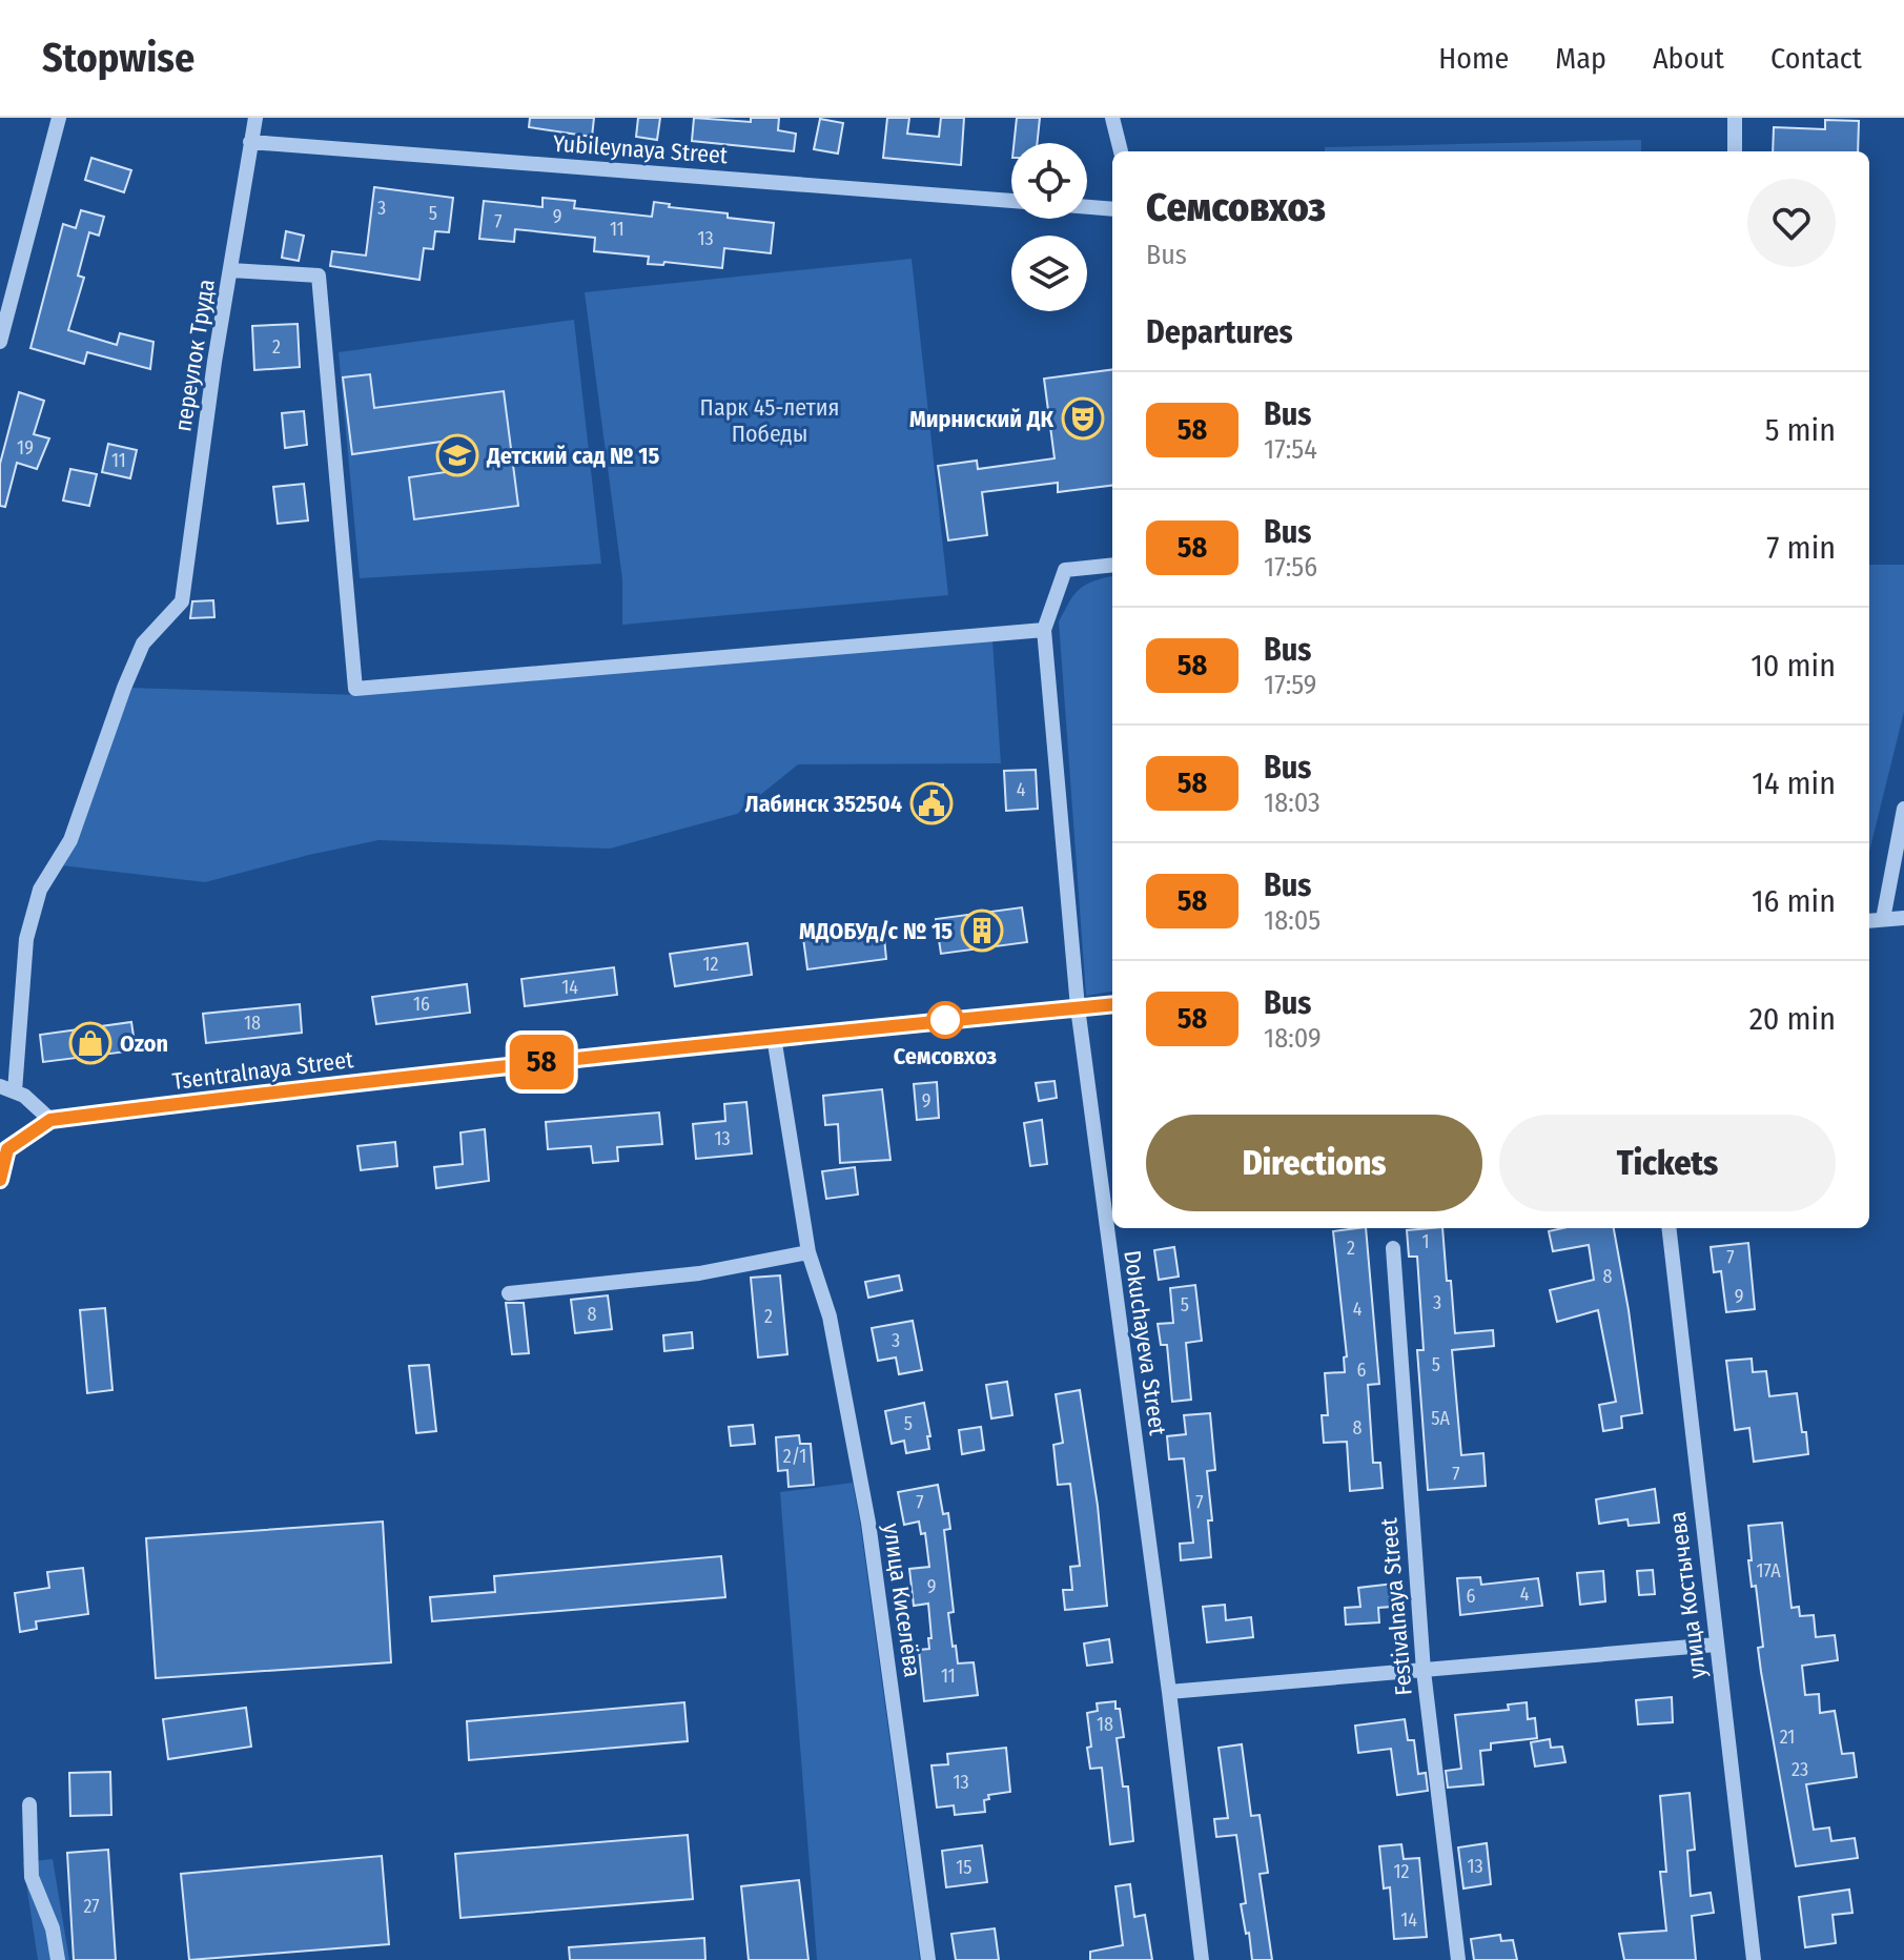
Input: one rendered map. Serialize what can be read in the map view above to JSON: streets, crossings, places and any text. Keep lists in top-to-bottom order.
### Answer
{
  "streets": {
    "street": [
      "Yubileynaya Street",
      "переулок Труда",
      "Tsentralnaya Street",
      "Dokuchayeva Street",
      "улица Костычева",
      "улица Киселёва",
      "Festivalnaya Street"
    ]
  },
  "crossings": [
    ["Yubileynaya Street", "переулок Труда"],
    ["Tsentralnaya Street", "Dokuchayeva Street"],
    ["Tsentralnaya Street", "улица Киселёва"]
  ],
  "parks": ["Парк 45-летия Победы"],
  "places": {
    "theatre": ["Мирниский ДК"],
    "school or university": ["Детский сад № 15"],
    "public building": ["Лабинск 352504"],
    "building": ["МДОБУд/с № 15"],
    "other": ["Семсовхоз"],
    "shop": ["Ozon"]
  },
  "lines": ["bus line 58"],
  "house_numbers": [
    "3",
    "5",
    "9",
    "7",
    "11",
    "13",
    "2",
    "19",
    "11",
    "4",
    "12",
    "14",
    "16",
    "18",
    "9",
    "13",
    "1",
    "2",
    "7",
    "8",
    "9",
    "3",
    "5",
    "4",
    "8",
    "2",
    "3",
    "5",
    "6",
    "5А",
    "5",
    "8",
    "2/1",
    "7",
    "7",
    "7",
    "17А",
    "9",
    "4",
    "6",
    "11",
    "18",
    "21",
    "23",
    "13",
    "13",
    "15",
    "12",
    "27",
    "14"
  ],
  "page": {
    "header": "Stopwise",
    "nav": [
      "Home",
      "Map",
      "About",
      "Contact"
    ],
    "on_map": "58",
    "heading": [
      ["Семсовхоз", "Bus"],
      "Departures"
    ],
    "list": [
      {
        "mark": "58",
        "name": "Bus",
        "note": "17:54",
        "value": "5 min"
      },
      {
        "mark": "58",
        "name": "Bus",
        "note": "17:56",
        "value": "7 min"
      },
      {
        "mark": "58",
        "name": "Bus",
        "note": "17:59",
        "value": "10 min"
      },
      {
        "mark": "58",
        "name": "Bus",
        "note": "18:03",
        "value": "14 min"
      },
      {
        "mark": "58",
        "name": "Bus",
        "note": "18:05",
        "value": "16 min"
      },
      {
        "mark": "58",
        "name": "Bus",
        "note": "18:09",
        "value": "20 min"
      }
    ],
    "buttons": ["Directions", "Tickets"]
  }
}
